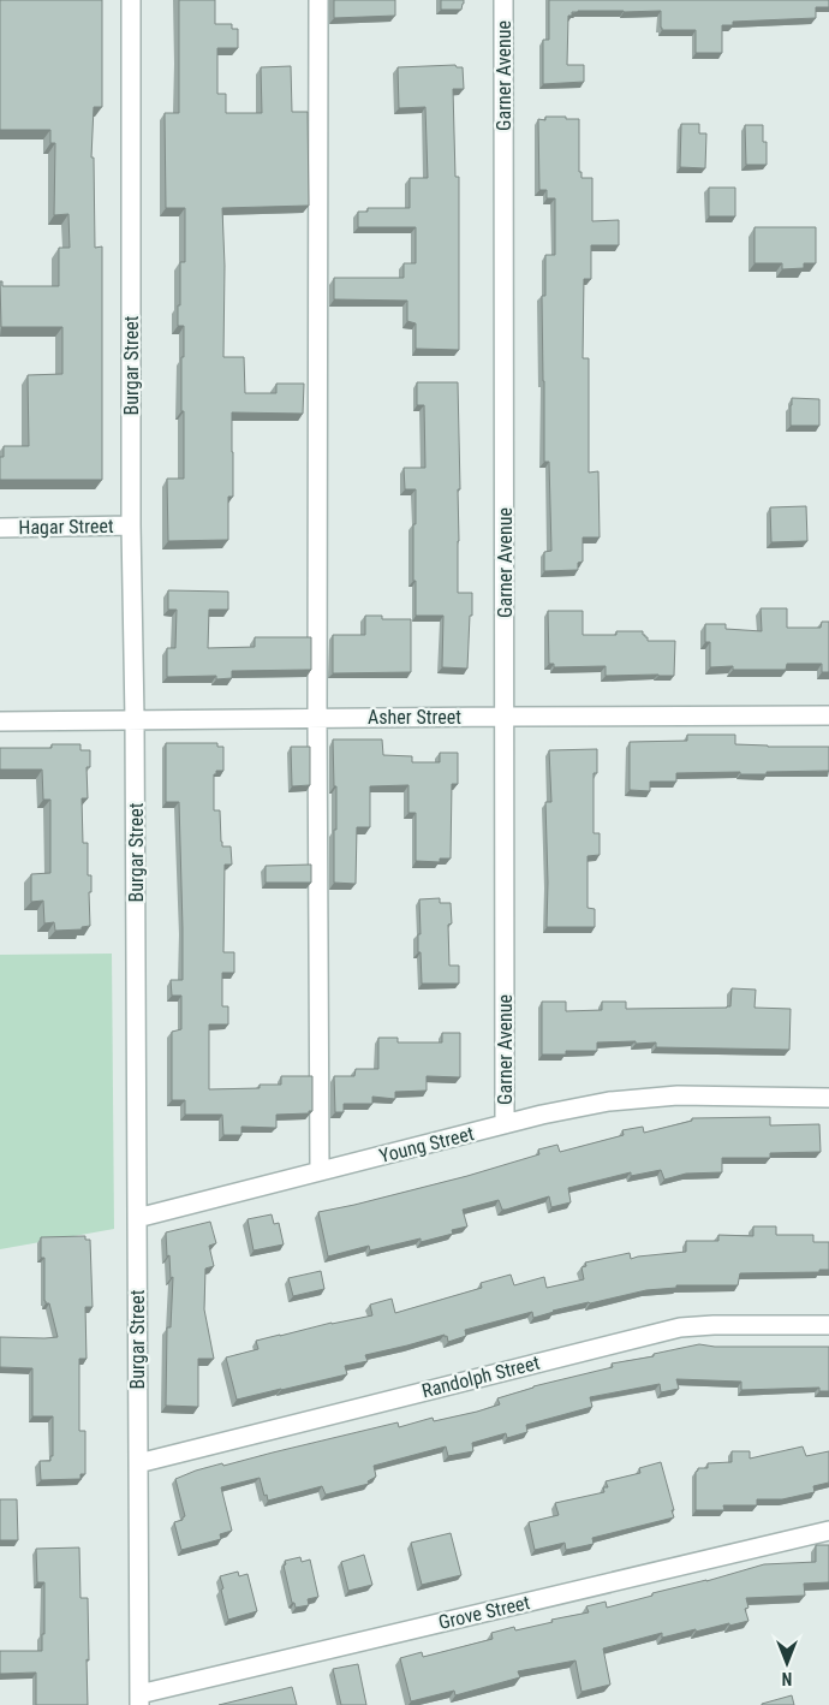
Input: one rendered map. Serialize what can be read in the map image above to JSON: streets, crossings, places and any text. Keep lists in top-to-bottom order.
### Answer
{
  "streets": {
    "street": [
      "Garner Avenue",
      "Burgar Street",
      "Hagar Street",
      "Asher Street",
      "Young Street",
      "Randolph Street",
      "Grove Street"
    ]
  },
  "crossings": [
    ["Garner Avenue", "Asher Street"],
    ["Garner Avenue", "Young Street"],
    ["Burgar Street", "Hagar Street"],
    ["Burgar Street", "Asher Street"],
    ["Burgar Street", "Young Street"],
    ["Burgar Street", "Randolph Street"],
    ["Burgar Street", "Grove Street"]
  ],
  "north": "bottom"
}
